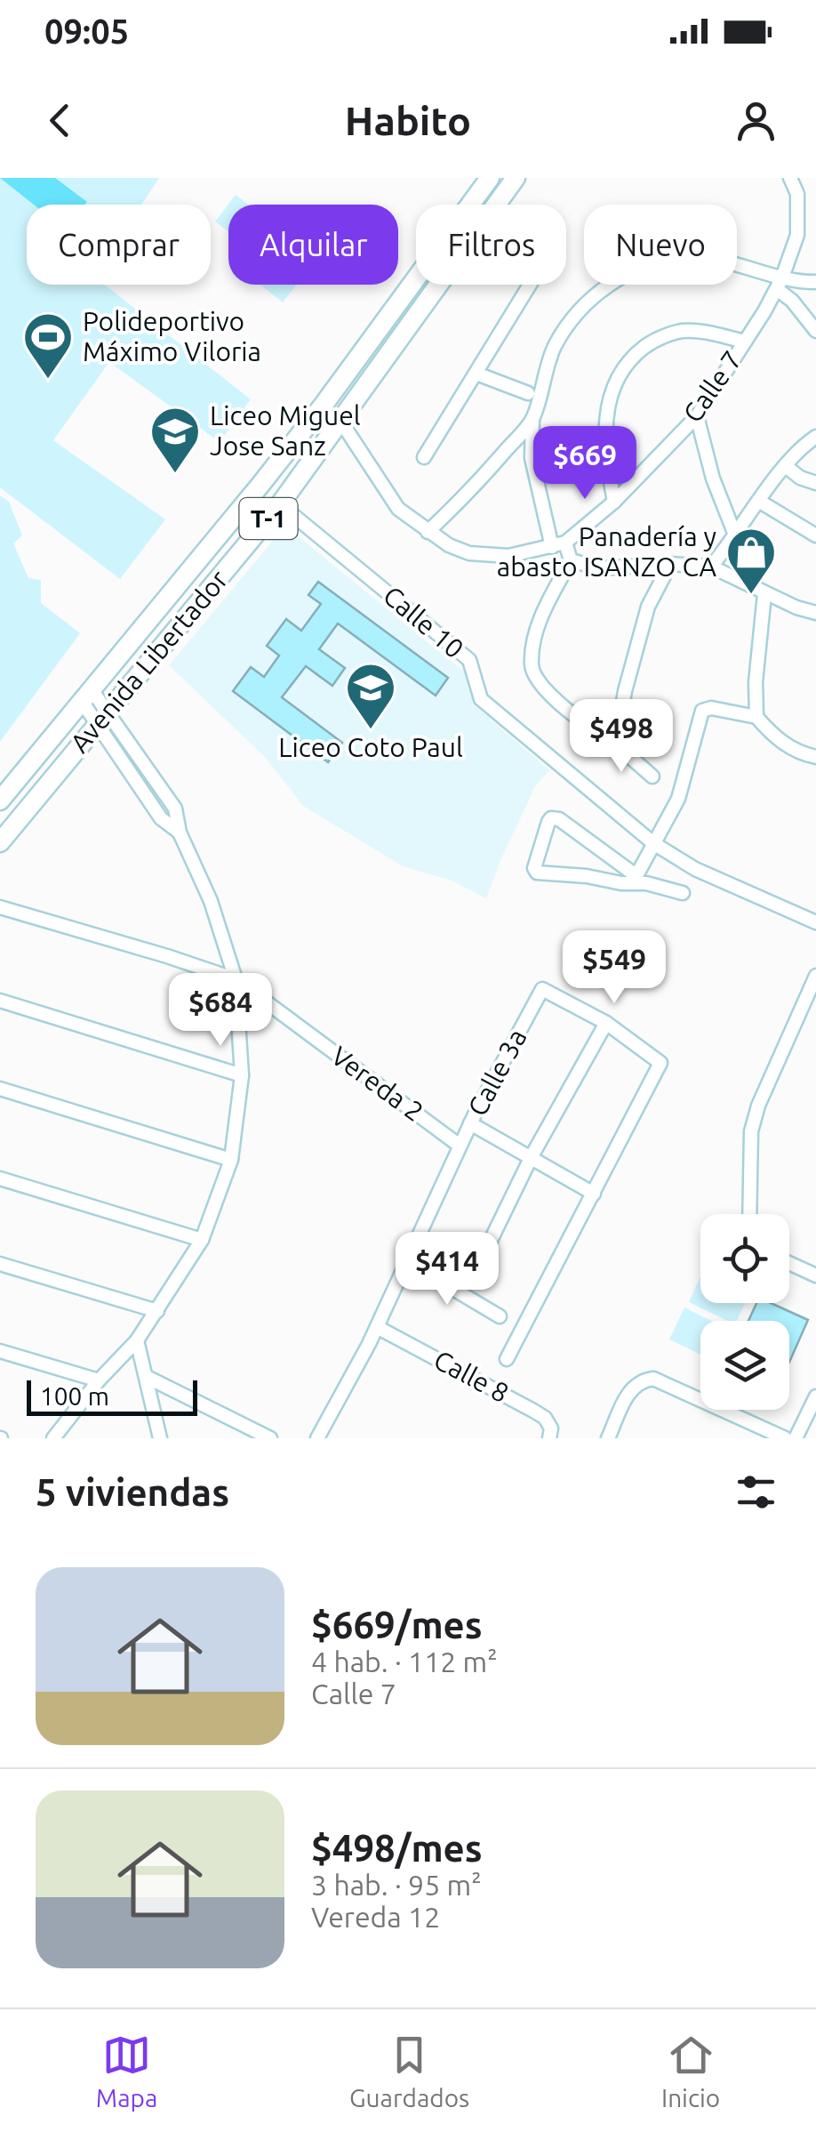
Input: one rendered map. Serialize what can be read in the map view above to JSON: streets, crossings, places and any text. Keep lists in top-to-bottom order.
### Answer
{
  "streets": {
    "main road": ["T-1", "Avenida Libertador"],
    "street": [
      "Calle 7",
      "Calle 10",
      "Calle 3a",
      "Vereda 2",
      "Calle 8"
    ]
  },
  "crossings": [
    ["Calle 7", "Avenida Libertador"],
    ["Calle 10", "Avenida Libertador"],
    ["Calle 3a", "Vereda 2"],
    ["Calle 3a", "Calle 8"]
  ],
  "places": {
    "sports": ["Polideportivo Máximo Viloria"],
    "school or university": ["Liceo Miguel Jose Sanz", "Liceo Coto Paul"],
    "shop": ["Panadería y abasto ISANZO CA"]
  },
  "scale_bar": "100 m",
  "page": {
    "status": "09:05",
    "header": "Habito",
    "chip": [
      "Comprar",
      "Alquilar",
      "Filtros",
      "Nuevo"
    ],
    "price": [
      "$669",
      "$498",
      "$549",
      "$684",
      "$414"
    ],
    "scale": "100 m",
    "heading": "5 viviendas",
    "list": [
      {
        "name": "$669/mes",
        "note": "4 hab. · 112 m² · Calle 7"
      },
      {
        "name": "$498/mes",
        "note": "3 hab. · 95 m² · Vereda 12"
      }
    ],
    "tabs": ["Mapa", "Guardados", "Inicio"]
  }
}
